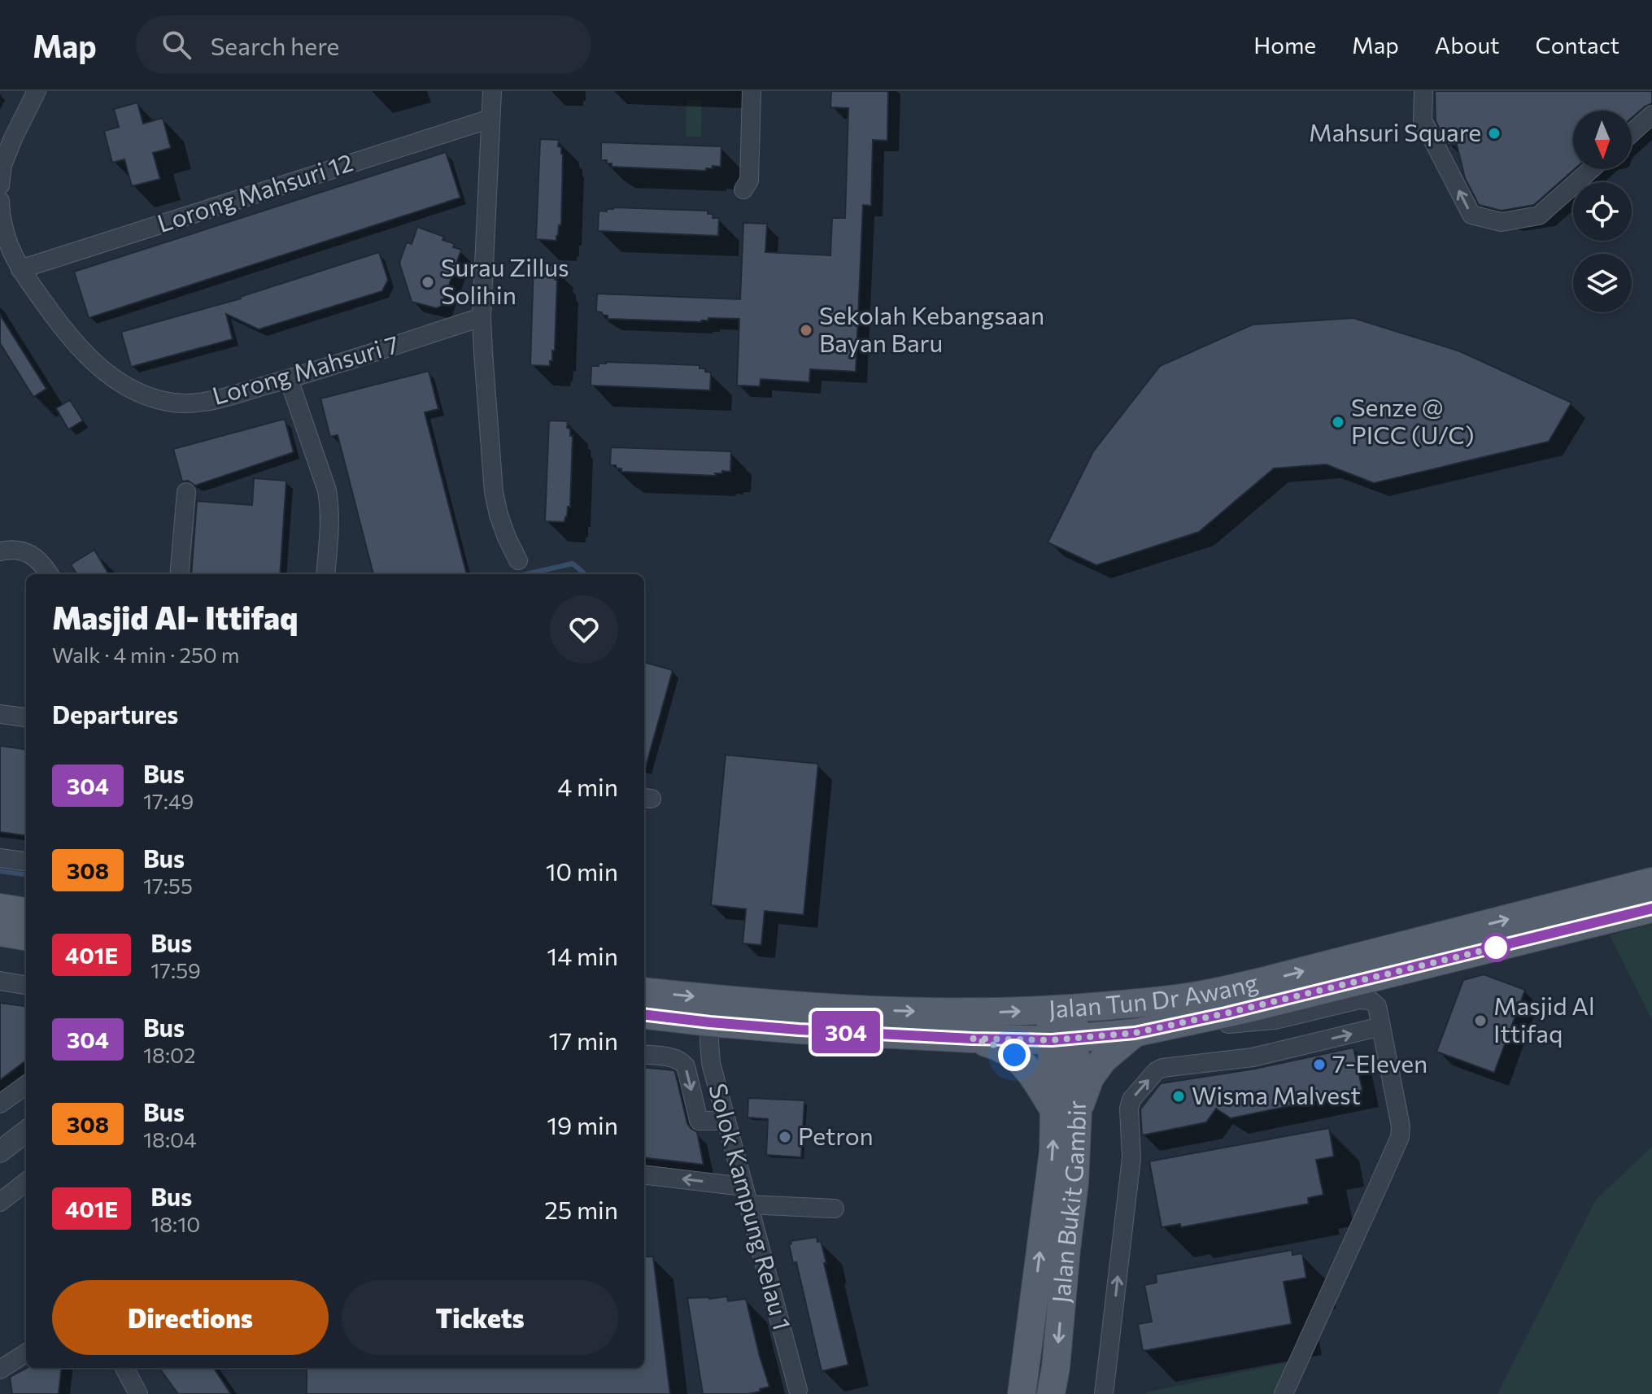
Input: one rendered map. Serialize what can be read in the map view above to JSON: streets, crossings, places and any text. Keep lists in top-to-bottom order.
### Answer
{
  "streets": {
    "main road": ["Jalan Tun Dr Awang", "Jalan Bukit Gambir"],
    "street": ["Lorong Mahsuri 12", "Lorong Mahsuri 7", "Solok Kampung Relau 1"]
  },
  "crossings": [
    ["Lorong Mahsuri 12", "Lorong Mahsuri 7"],
    ["Jalan Tun Dr Awang", "Jalan Bukit Gambir"],
    ["Jalan Tun Dr Awang", "Solok Kampung Relau 1"]
  ],
  "places": [
    "Mahsuri Square",
    "Surau Zillus Solihin",
    "Sekolah Kebangsaan Bayan Baru",
    "Senze @ PICC (U/C)",
    "Masjid Al Ittifaq",
    "7-Eleven",
    "Wisma Malvest",
    "Petron"
  ],
  "lines": ["bus line 304"],
  "north": "bottom",
  "page": {
    "header": "Map",
    "search": "Search here",
    "nav": [
      "Home",
      "Map",
      "About",
      "Contact"
    ],
    "on_map": "304",
    "heading": [
      ["Masjid Al- Ittifaq", "Walk · 4 min · 250 m"],
      "Departures"
    ],
    "list": [
      {
        "mark": "304",
        "name": "Bus",
        "note": "17:49",
        "value": "4 min"
      },
      {
        "mark": "308",
        "name": "Bus",
        "note": "17:55",
        "value": "10 min"
      },
      {
        "mark": "401E",
        "name": "Bus",
        "note": "17:59",
        "value": "14 min"
      },
      {
        "mark": "304",
        "name": "Bus",
        "note": "18:02",
        "value": "17 min"
      },
      {
        "mark": "308",
        "name": "Bus",
        "note": "18:04",
        "value": "19 min"
      },
      {
        "mark": "401E",
        "name": "Bus",
        "note": "18:10",
        "value": "25 min"
      }
    ],
    "buttons": ["Directions", "Tickets"]
  }
}
